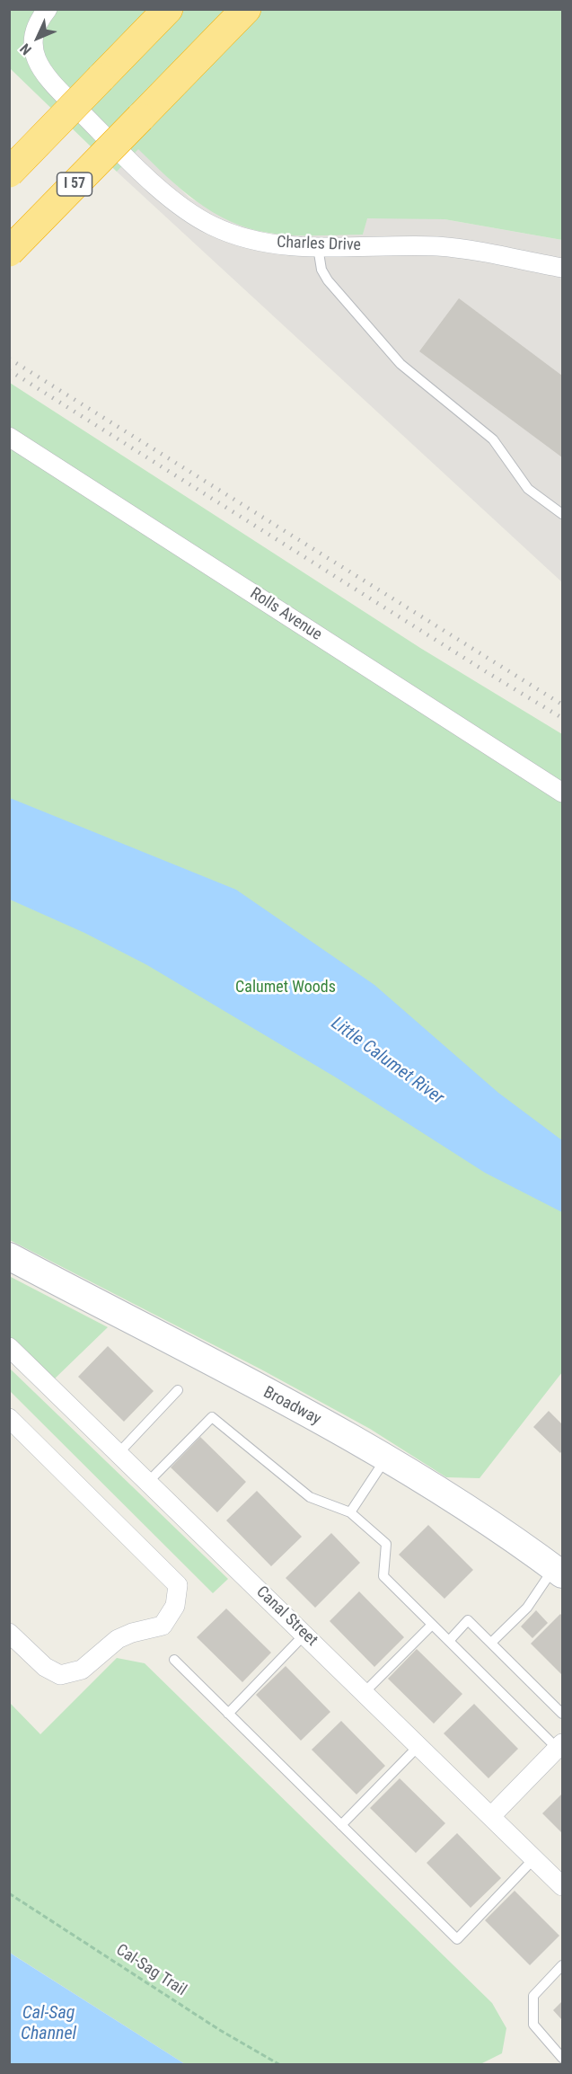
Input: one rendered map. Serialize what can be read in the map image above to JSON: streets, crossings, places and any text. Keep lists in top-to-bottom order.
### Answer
{
  "streets": {
    "highway": ["I 57"],
    "street": [
      "Charles Drive",
      "Rolls Avenue",
      "Broadway",
      "Canal Street"
    ],
    "path": ["Cal-Sag Trail"]
  },
  "water": ["Little Calumet River", "Cal-Sag Channel"],
  "parks": ["Calumet Woods"],
  "north": "bottom left"
}
